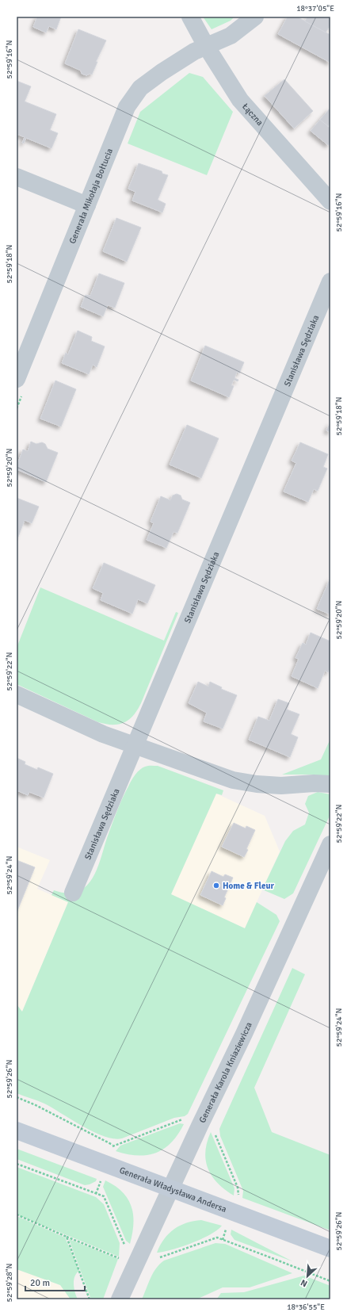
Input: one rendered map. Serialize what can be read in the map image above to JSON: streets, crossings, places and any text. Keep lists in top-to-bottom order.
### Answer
{
  "streets": {
    "main road": ["Generała Władysława Andersa"],
    "street": [
      "Łączna",
      "Generała Mikołaja Bołtucia",
      "Stanisława Sędziaka",
      "Generała Karola Kniaziewicza"
    ]
  },
  "crossings": [
    ["Łączna", "Generała Mikołaja Bołtucia"],
    ["Generała Karola Kniaziewicza", "Generała Władysława Andersa"]
  ],
  "places": ["Home & Fleur"],
  "scale_bar": "20 m",
  "north": "bottom left",
  "coordinates": [
    "18°37'05\"E",
    "52°59'16\"N",
    "52°59'18\"N",
    "52°59'20\"N",
    "52°59'22\"N",
    "52°59'24\"N",
    "52°59'26\"N",
    "52°59'28\"N",
    "18°36'55\"E"
  ]
}
